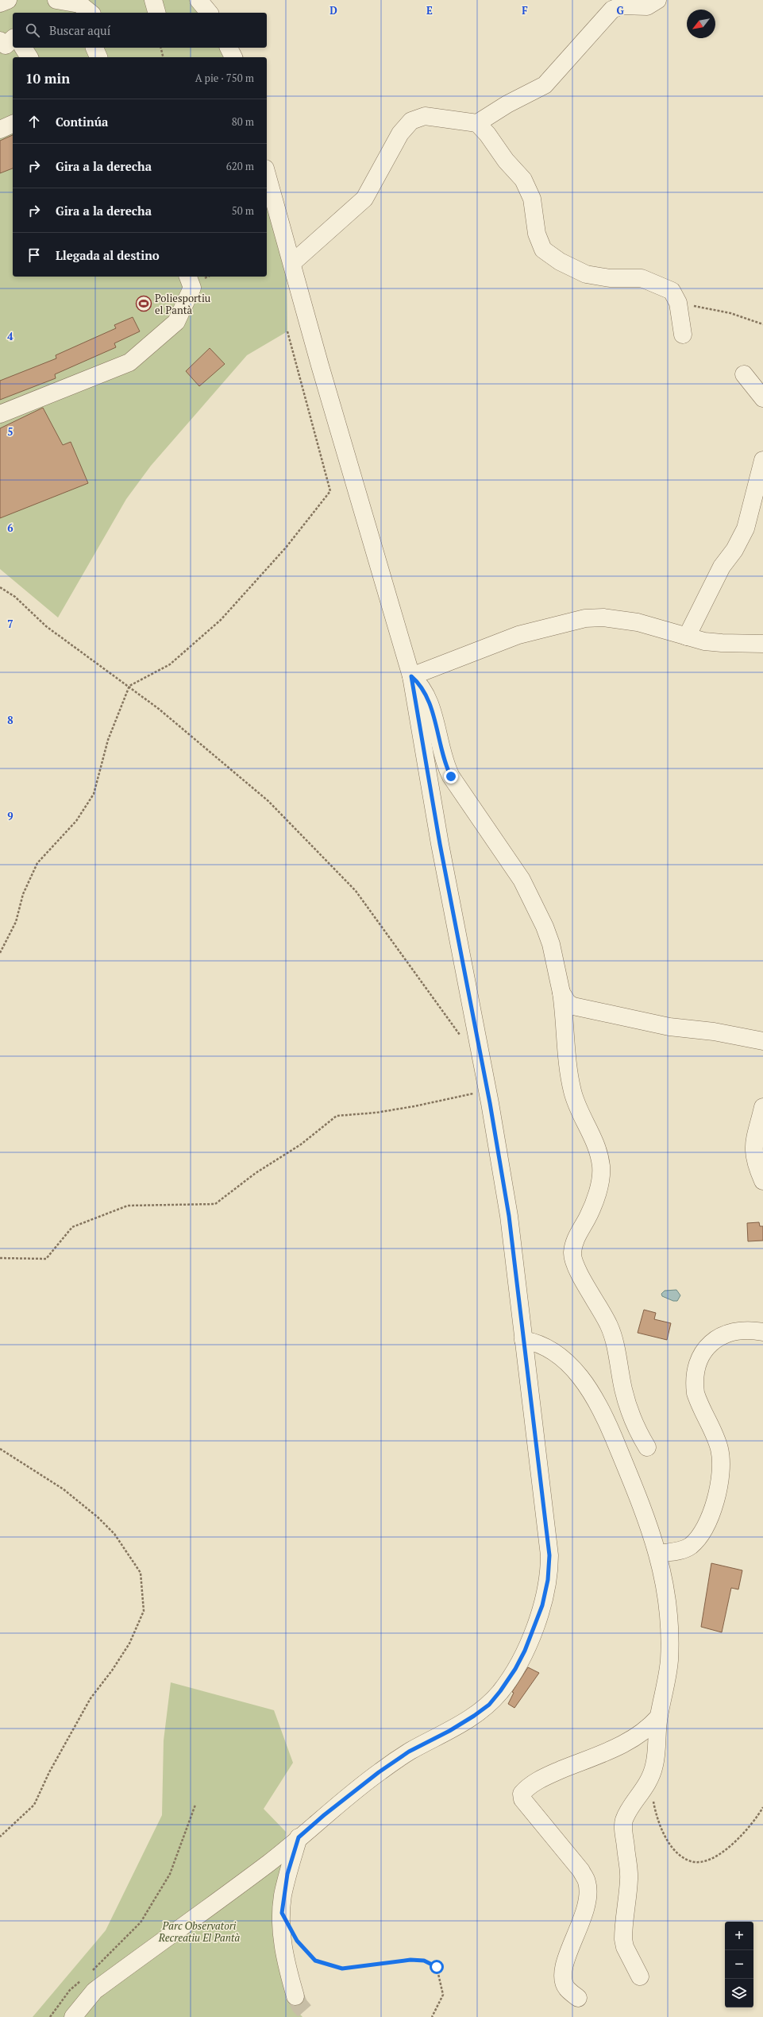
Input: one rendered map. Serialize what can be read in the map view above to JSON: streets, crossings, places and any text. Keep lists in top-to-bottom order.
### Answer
{
  "parks": ["Parc Observatori Recreatiu El Pantà"],
  "places": {
    "sports": ["Poliesportiu el Pantà"]
  },
  "north": "bottom left",
  "page": {
    "search": "Buscar aquí",
    "heading": ["10 min", "A pie · 750 m"],
    "list": [
      ["Continúa", "80 m"],
      ["Gira a la derecha", "620 m"],
      ["Gira a la derecha", "50 m"],
      "Llegada al destino"
    ],
    "map_buttons": ["+", "−"]
  },
  "grid": {
    "columns": [
      "D",
      "E",
      "F",
      "G"
    ],
    "rows": [
      "4",
      "5",
      "6",
      "7",
      "8",
      "9"
    ]
  }
}
